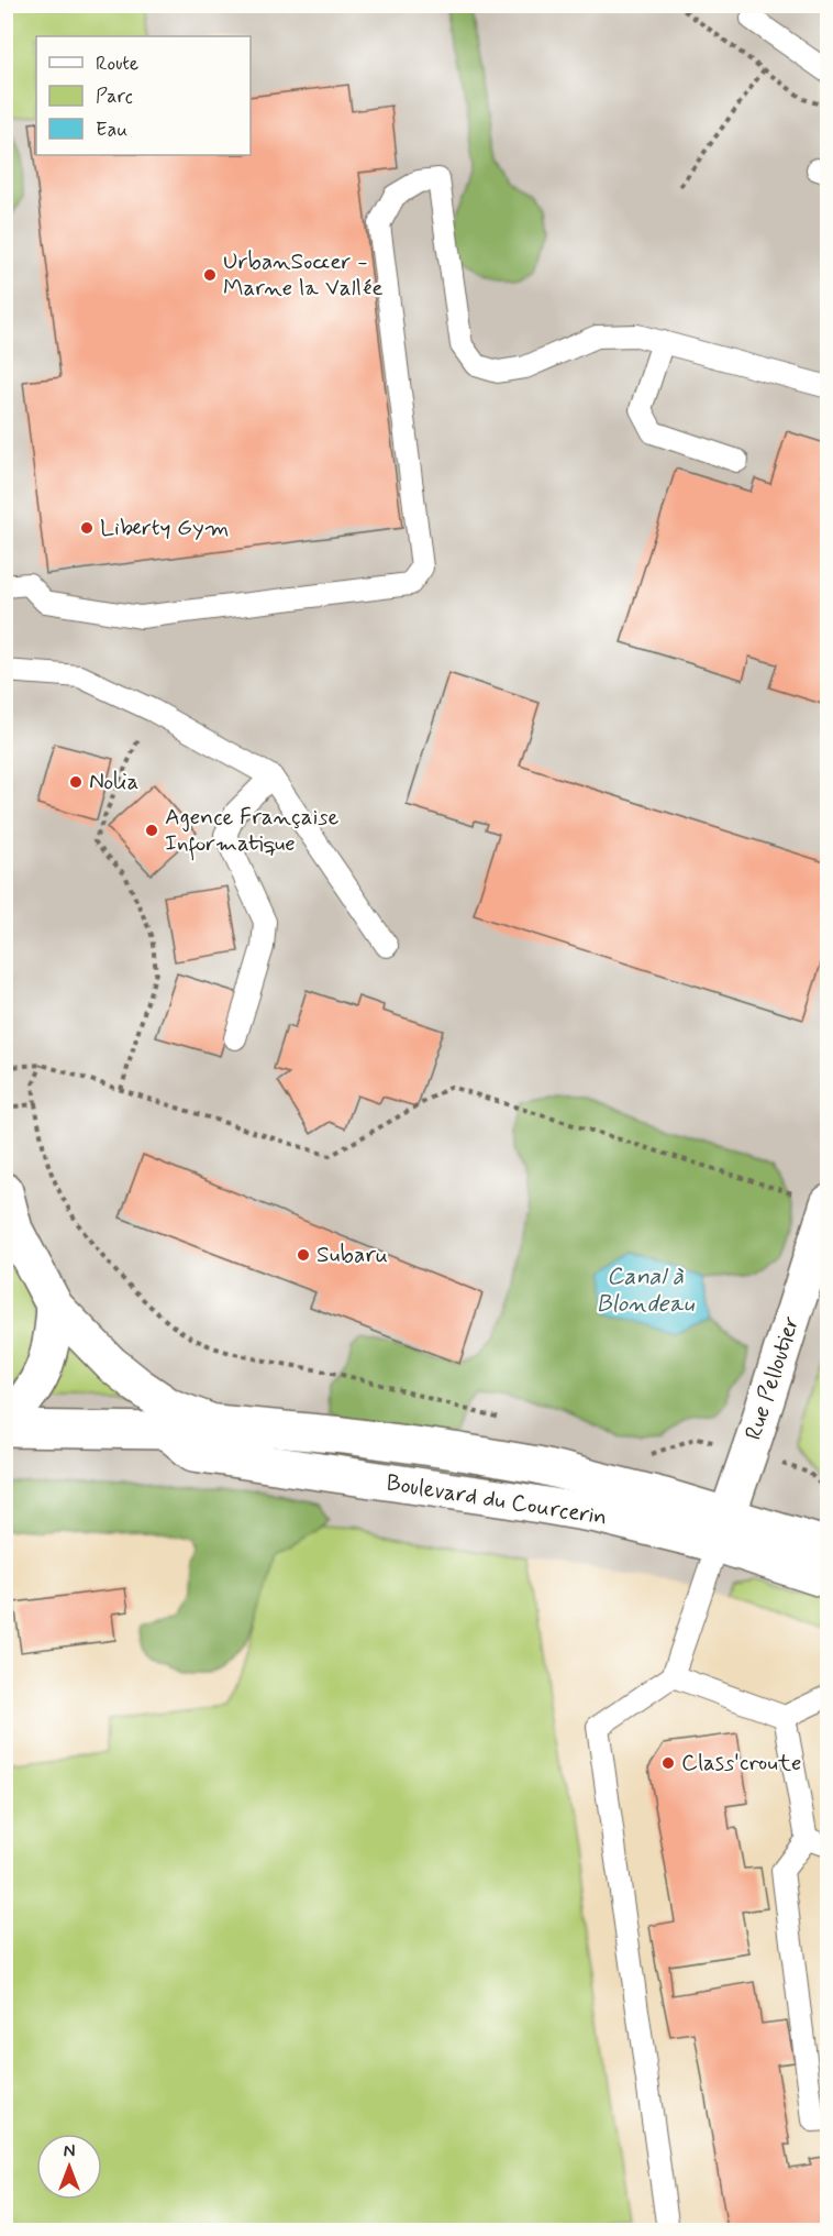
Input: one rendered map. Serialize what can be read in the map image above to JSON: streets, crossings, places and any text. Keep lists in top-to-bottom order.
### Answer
{
  "streets": {
    "main road": ["Rue Pelloutier", "Boulevard du Courcerin"]
  },
  "crossings": [
    ["Rue Pelloutier", "Boulevard du Courcerin"]
  ],
  "water": ["Canal à Blondeau"],
  "places": [
    "UrbanSoccer - Marne la Vallée",
    "Liberty Gym",
    "Nolia",
    "Agence Française Informatique",
    "Subaru",
    "Class'croute"
  ],
  "legend": ["Route", "Parc", "Eau"],
  "north": "top"
}
